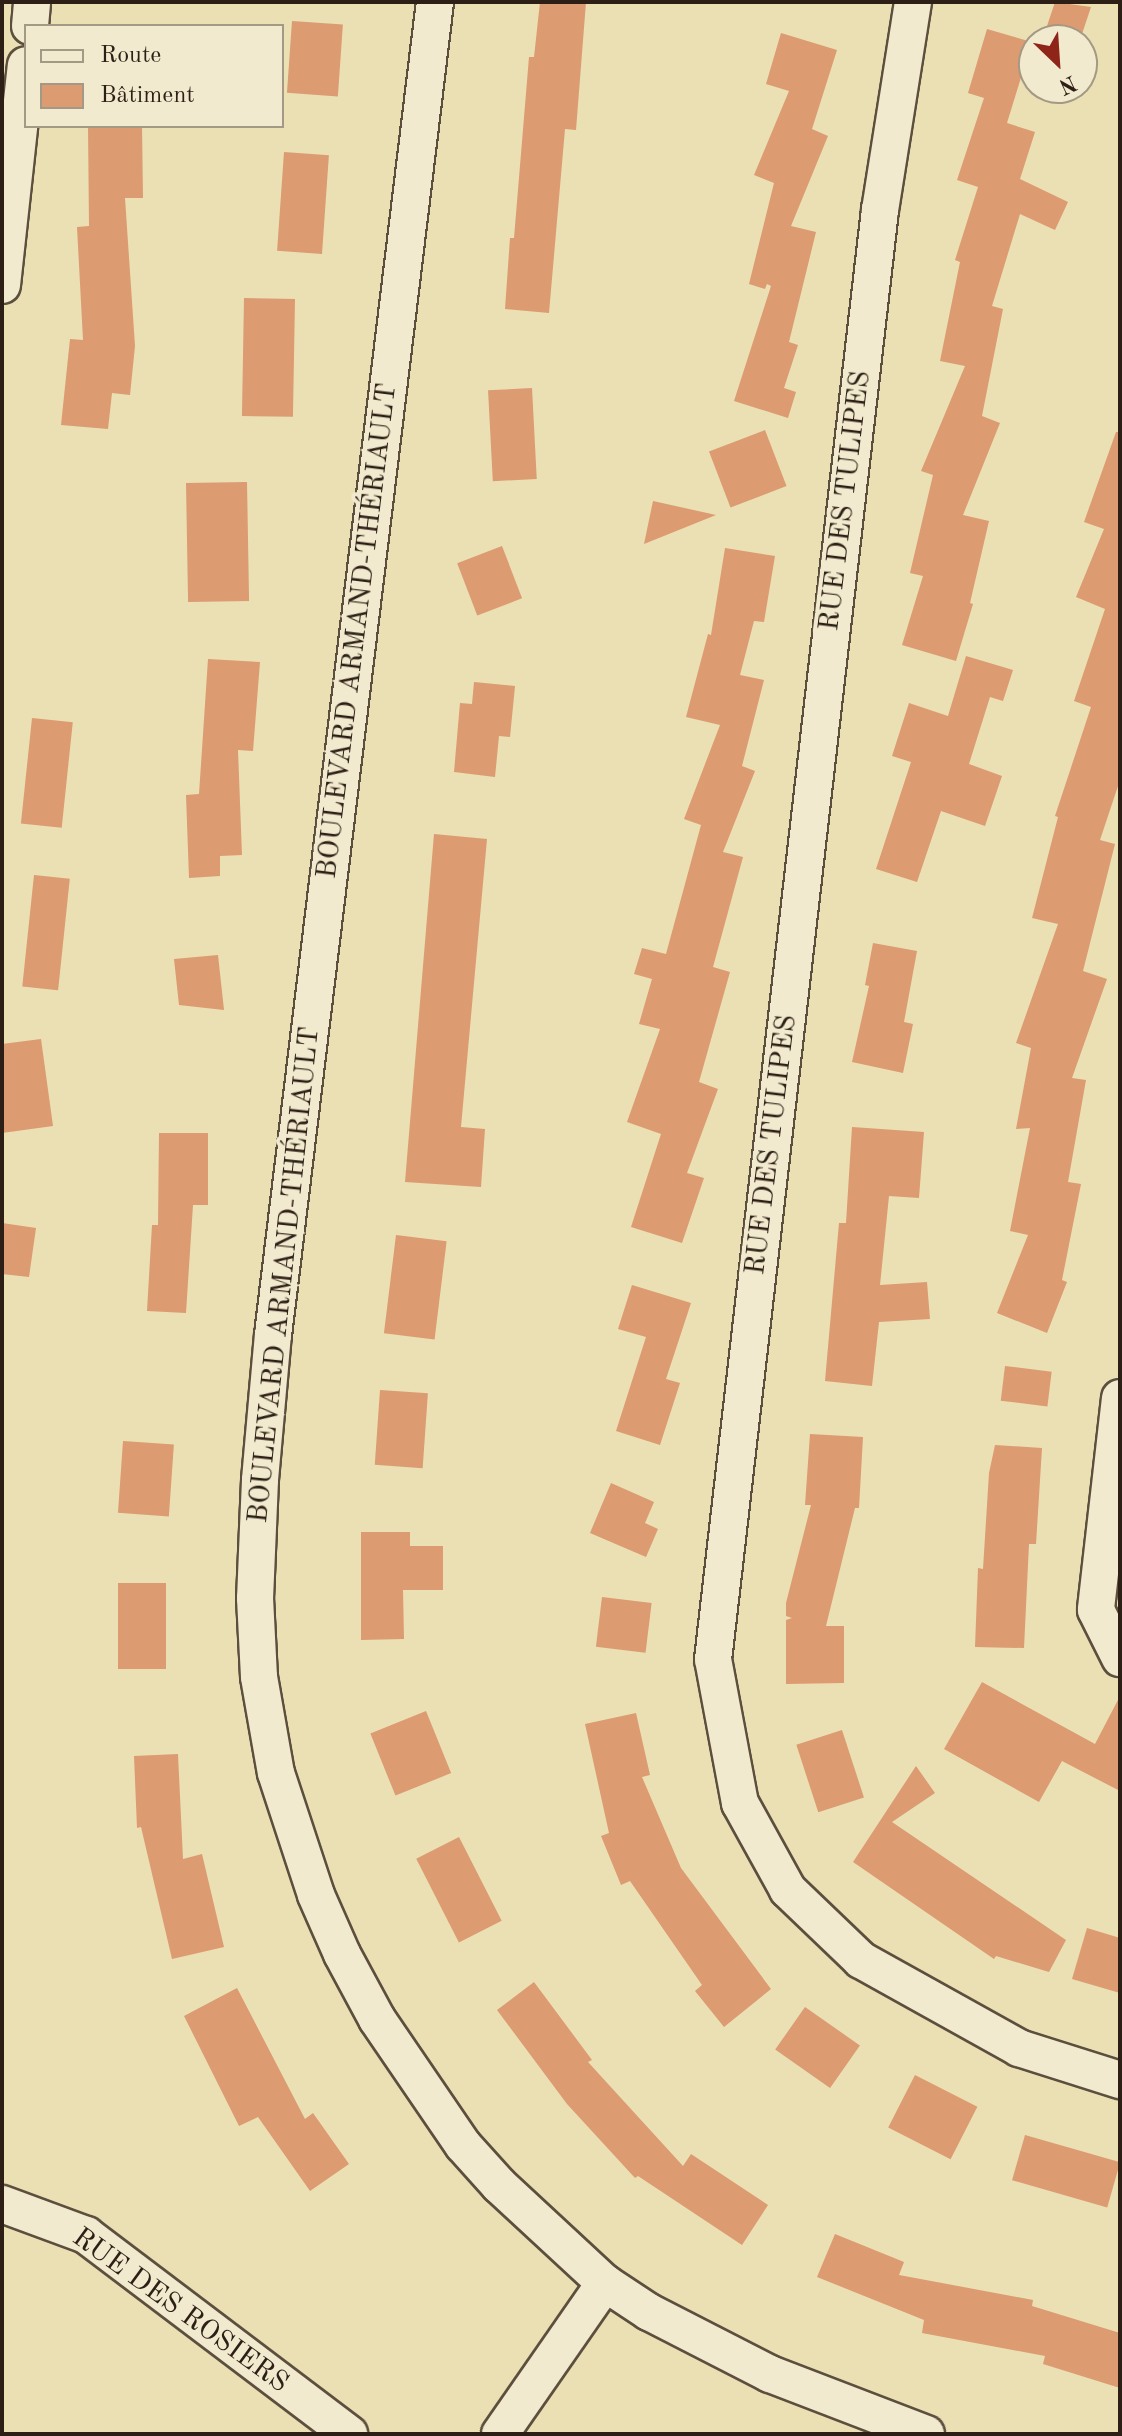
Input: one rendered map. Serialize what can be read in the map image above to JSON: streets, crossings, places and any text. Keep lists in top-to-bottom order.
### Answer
{
  "streets": {
    "street": ["RUE DES TULIPES", "BOULEVARD ARMAND-THÉRIAULT", "RUE DES ROSIERS"]
  },
  "legend": ["Route", "Bâtiment"],
  "north": "bottom right"
}
